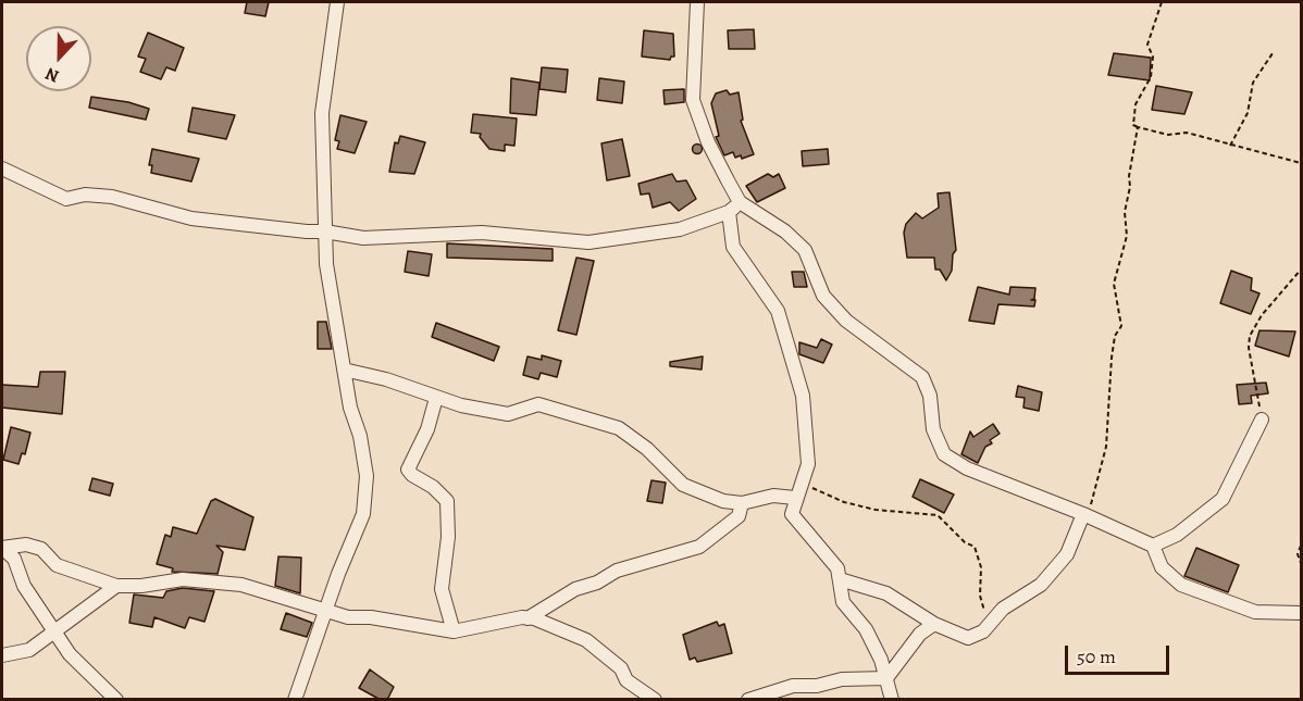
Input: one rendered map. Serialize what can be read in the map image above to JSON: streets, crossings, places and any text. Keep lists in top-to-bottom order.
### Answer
{
  "scale_bar": "50 m",
  "north": "bottom"
}
